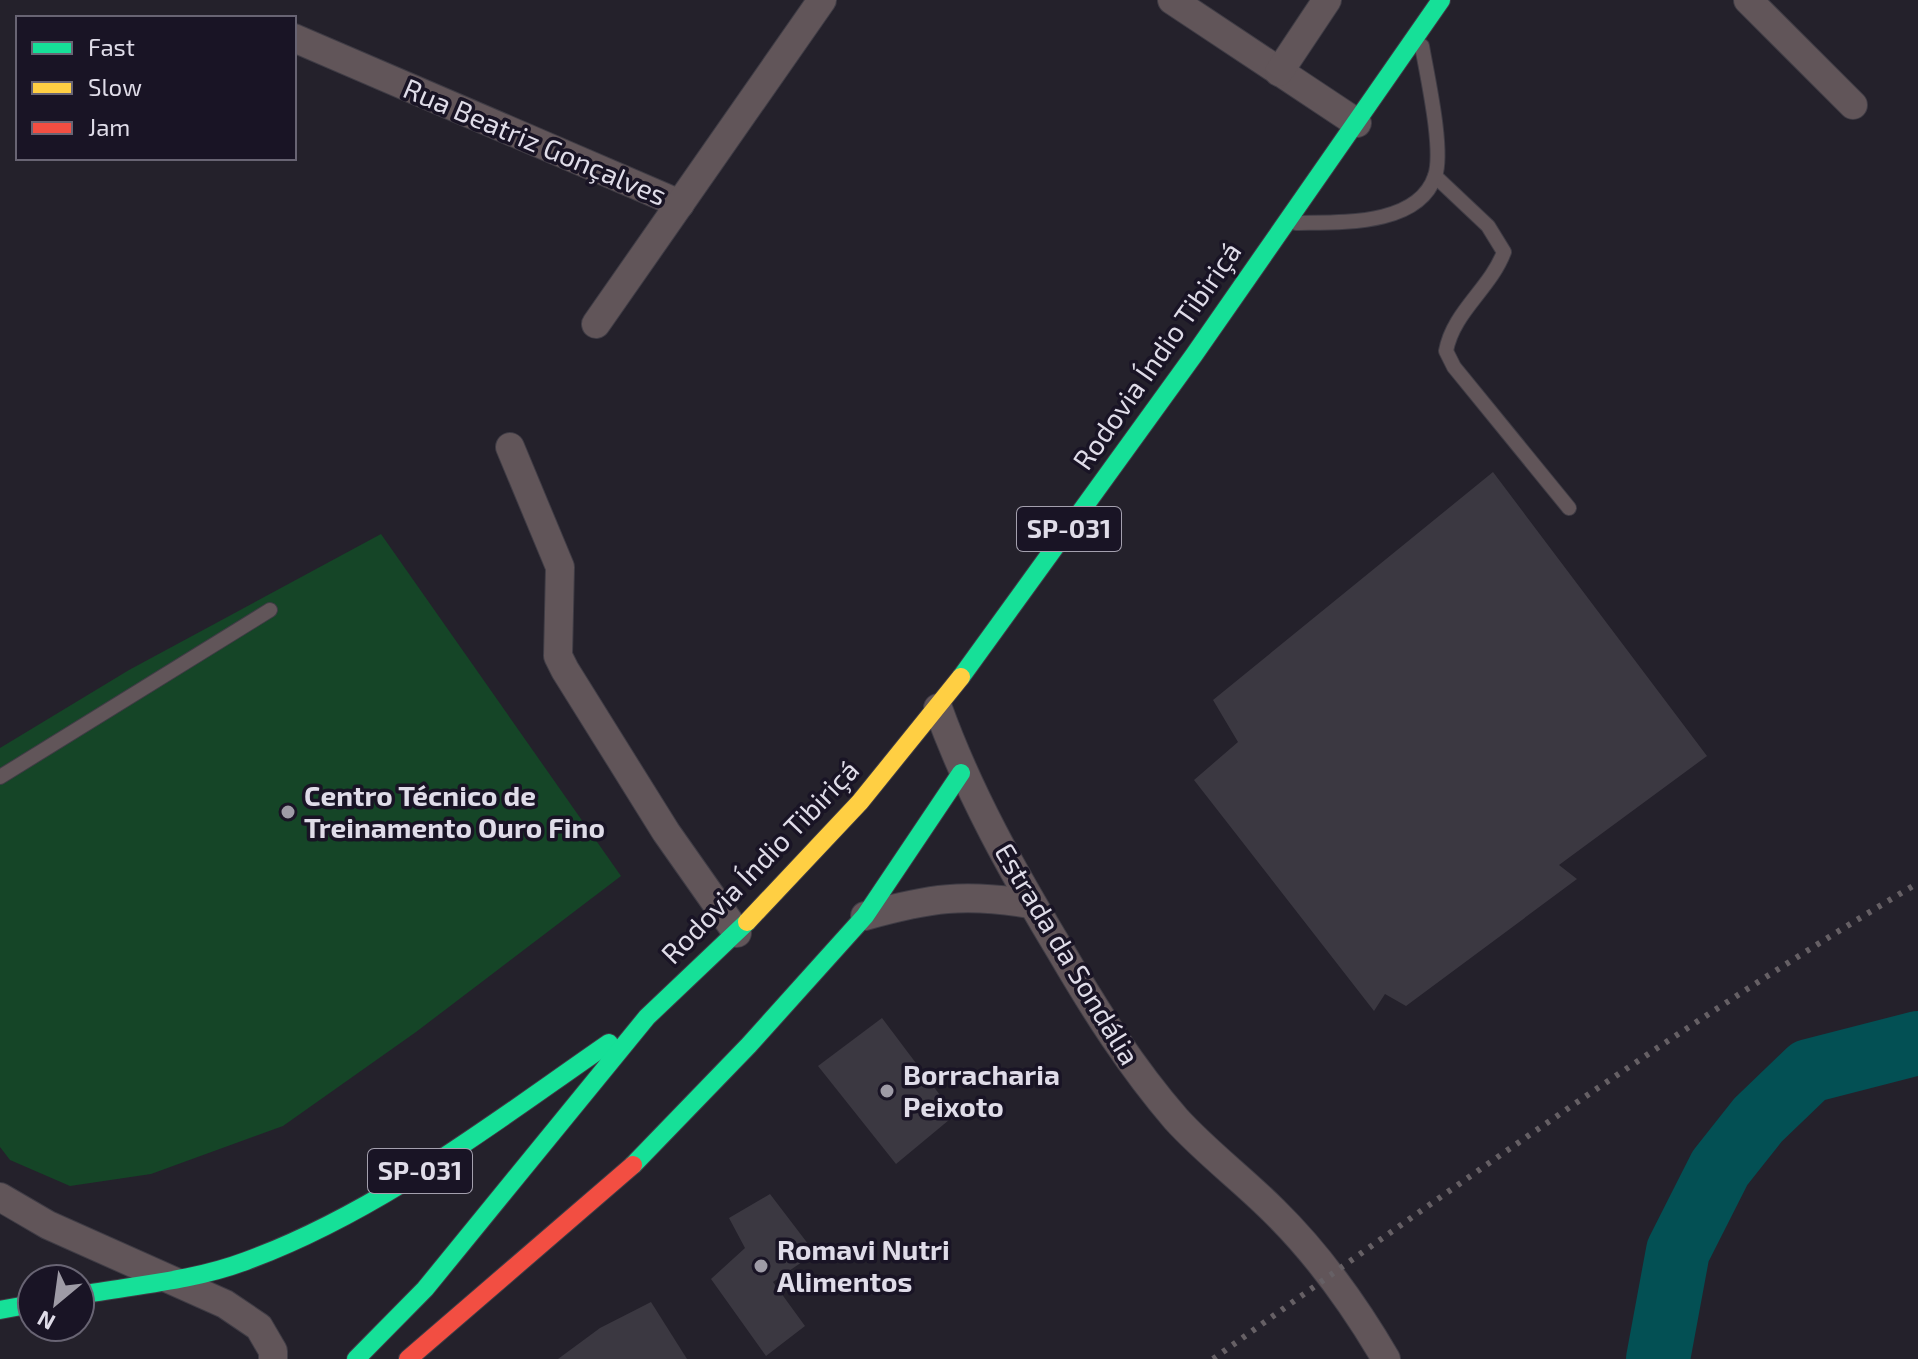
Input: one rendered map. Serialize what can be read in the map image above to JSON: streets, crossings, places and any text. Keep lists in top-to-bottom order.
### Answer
{
  "streets": {
    "main road": ["Rodovia Índio Tibiriçá", "SP-031"],
    "street": ["Rua Beatriz Gonçalves", "Estrada da Sondália"]
  },
  "crossings": [
    ["Rodovia Índio Tibiriçá", "Estrada da Sondália"]
  ],
  "places": ["Centro Técnico de Treinamento Ouro Fino", "Borracharia Peixoto", "Romavi Nutri Alimentos"],
  "legend": ["Fast", "Slow", "Jam"],
  "north": "bottom left"
}
